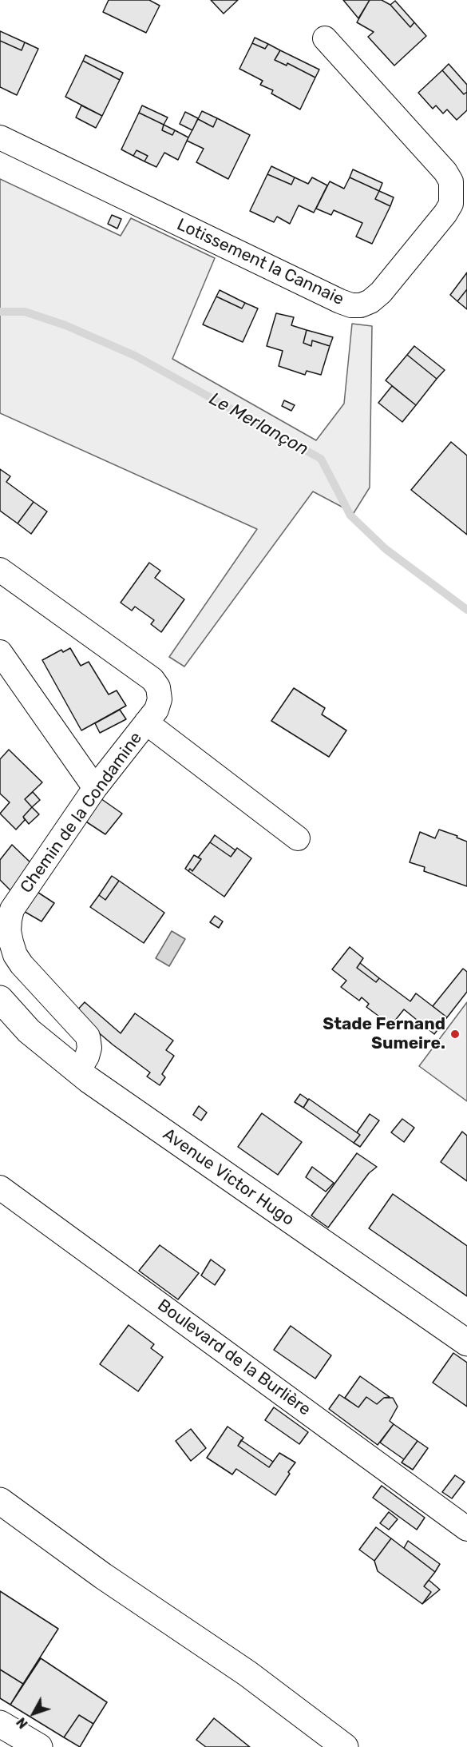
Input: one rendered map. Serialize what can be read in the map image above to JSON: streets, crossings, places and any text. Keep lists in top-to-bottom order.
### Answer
{
  "streets": {
    "main road": ["Avenue Victor Hugo"],
    "street": ["Lotissement la Cannaie", "Chemin de la Condamine", "Boulevard de la Burlière"]
  },
  "crossings": [
    ["Chemin de la Condamine", "Avenue Victor Hugo"]
  ],
  "water": ["Le Merlançon"],
  "places": ["Stade Fernand Sumeire."],
  "north": "bottom left"
}
